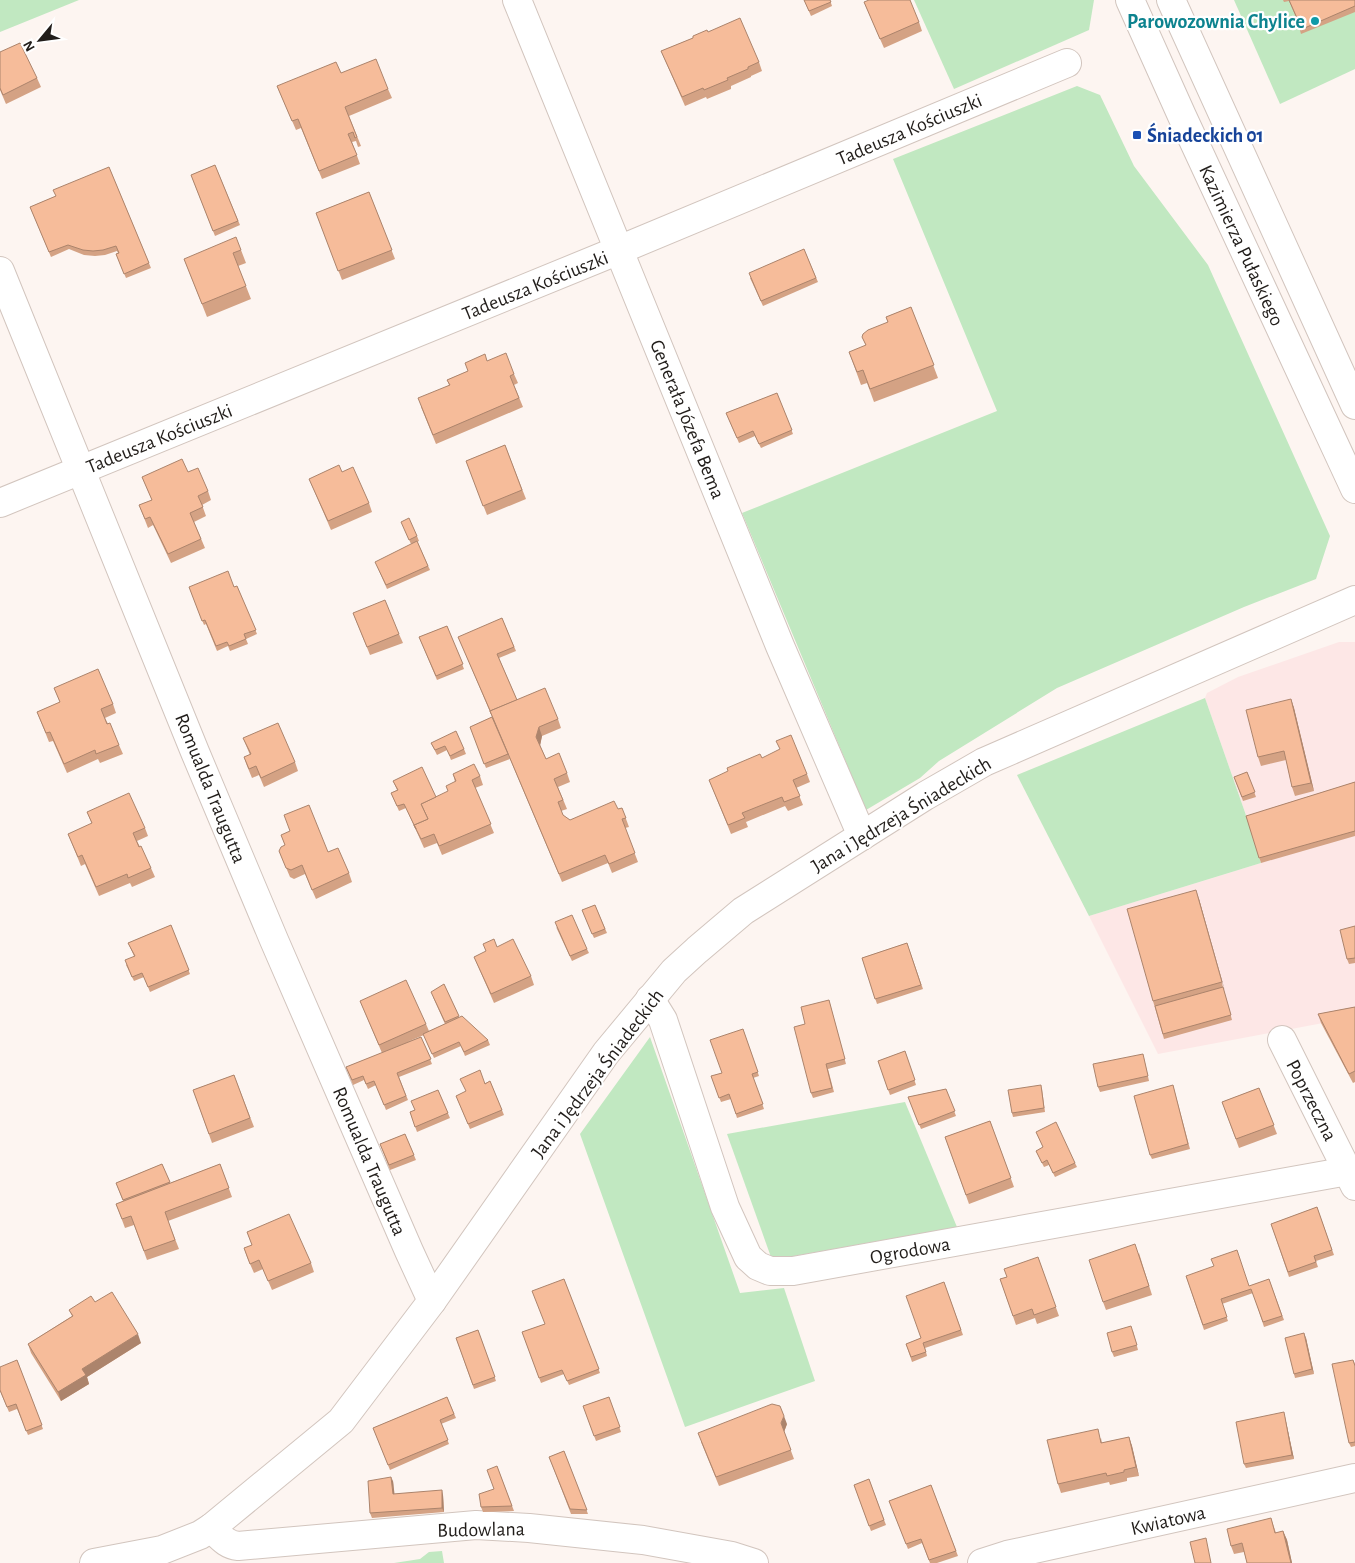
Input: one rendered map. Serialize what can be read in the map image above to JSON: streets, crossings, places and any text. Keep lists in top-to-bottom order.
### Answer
{
  "streets": {
    "street": [
      "Tadeusza Kościuszki",
      "Kazimierza Pułaskiego",
      "Generała Józefa Bema",
      "Romualda Traugutta",
      "Jana i Jędrzeja Śniadeckich",
      "Poprzeczna",
      "Ogrodowa",
      "Kwiatowa",
      "Budowlana"
    ]
  },
  "crossings": [
    ["Tadeusza Kościuszki", "Generała Józefa Bema"],
    ["Tadeusza Kościuszki", "Romualda Traugutta"],
    ["Generała Józefa Bema", "Jana i Jędrzeja Śniadeckich"],
    ["Romualda Traugutta", "Jana i Jędrzeja Śniadeckich"],
    ["Jana i Jędrzeja Śniadeckich", "Ogrodowa"],
    ["Jana i Jędrzeja Śniadeckich", "Budowlana"],
    ["Poprzeczna", "Ogrodowa"]
  ],
  "places": {
    "other": ["Parowozownia Chylice"],
    "transit": ["Śniadeckich 01"]
  },
  "north": "bottom left"
}
